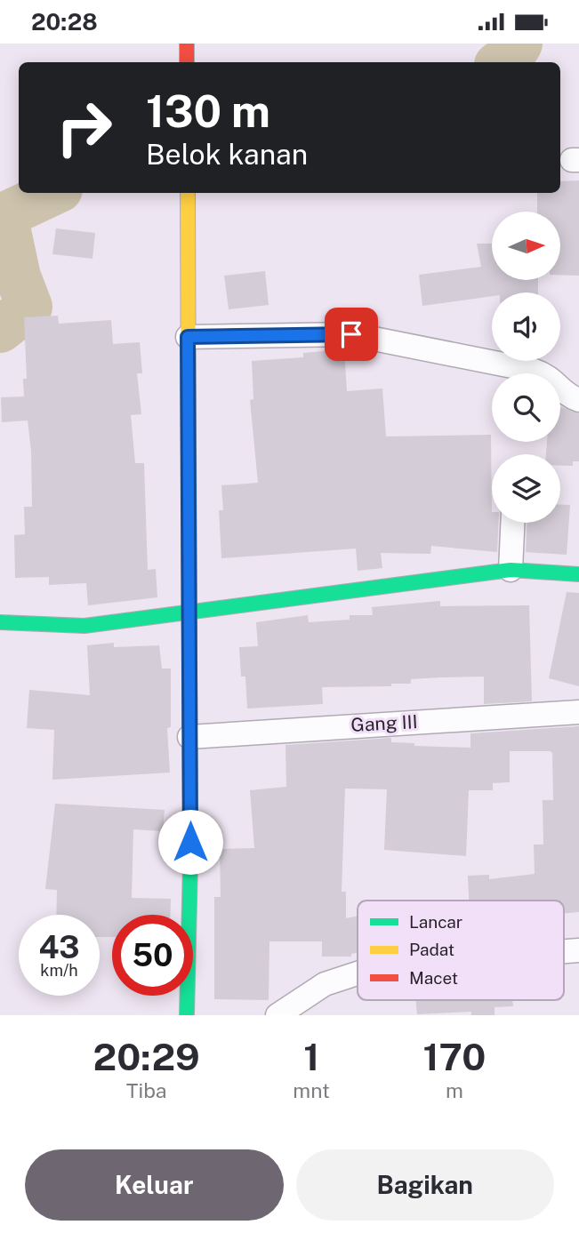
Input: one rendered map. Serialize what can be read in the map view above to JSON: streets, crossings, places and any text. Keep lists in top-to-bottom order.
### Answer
{
  "streets": {
    "street": ["Gang III"]
  },
  "legend": ["Lancar", "Padat", "Macet"],
  "north": "right",
  "page": {
    "status": "20:28",
    "turn": ["130 m", "Belok kanan"],
    "speed": "43 km/h",
    "limit": "50",
    "eta": [
      "20:29",
      "Tiba",
      "1",
      "mnt",
      "170",
      "m"
    ],
    "buttons": ["Keluar", "Bagikan"]
  }
}
